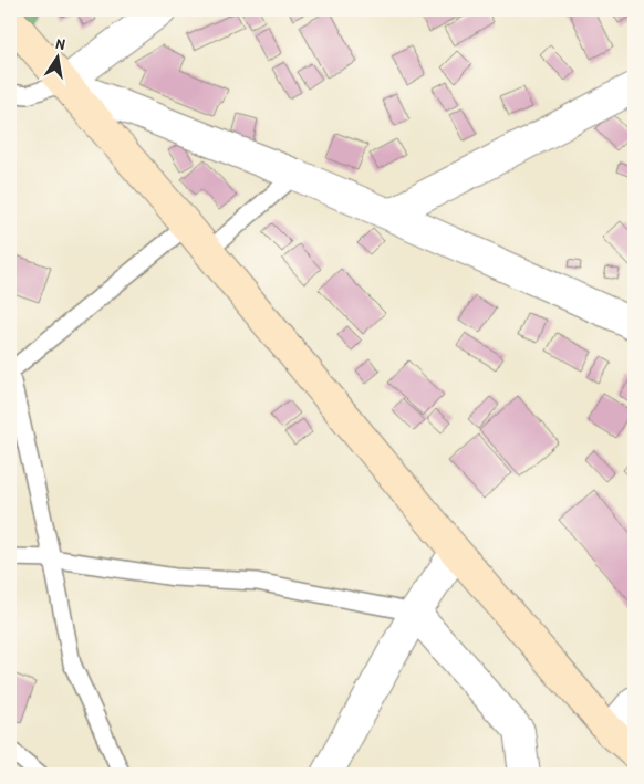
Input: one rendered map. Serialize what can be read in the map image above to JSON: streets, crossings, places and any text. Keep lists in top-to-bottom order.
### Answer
{
  "north": "top"
}
